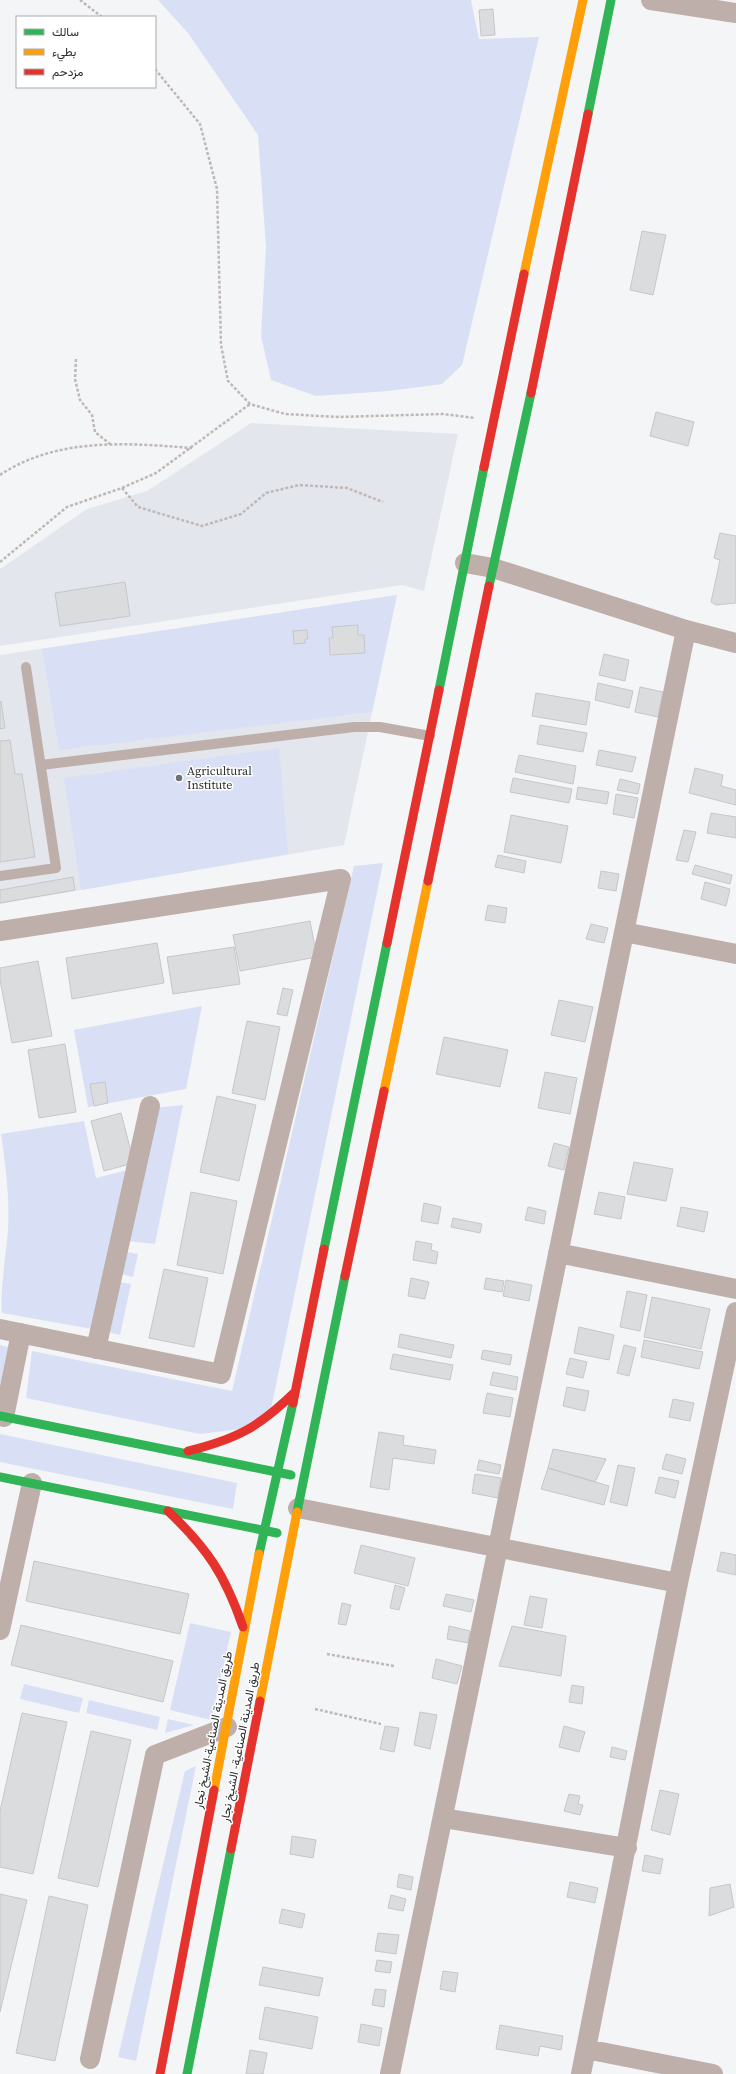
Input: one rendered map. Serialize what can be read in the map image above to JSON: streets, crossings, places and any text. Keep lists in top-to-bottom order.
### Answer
{
  "streets": {
    "main road": ["طريق المدينة الصناعية-الشيخ نجار", "طريق المدينة الصناعية- الشيخ نجار"]
  },
  "places": ["Agricultural Institute"],
  "legend": ["سالك", "بطيء", "مزدحم"]
}
